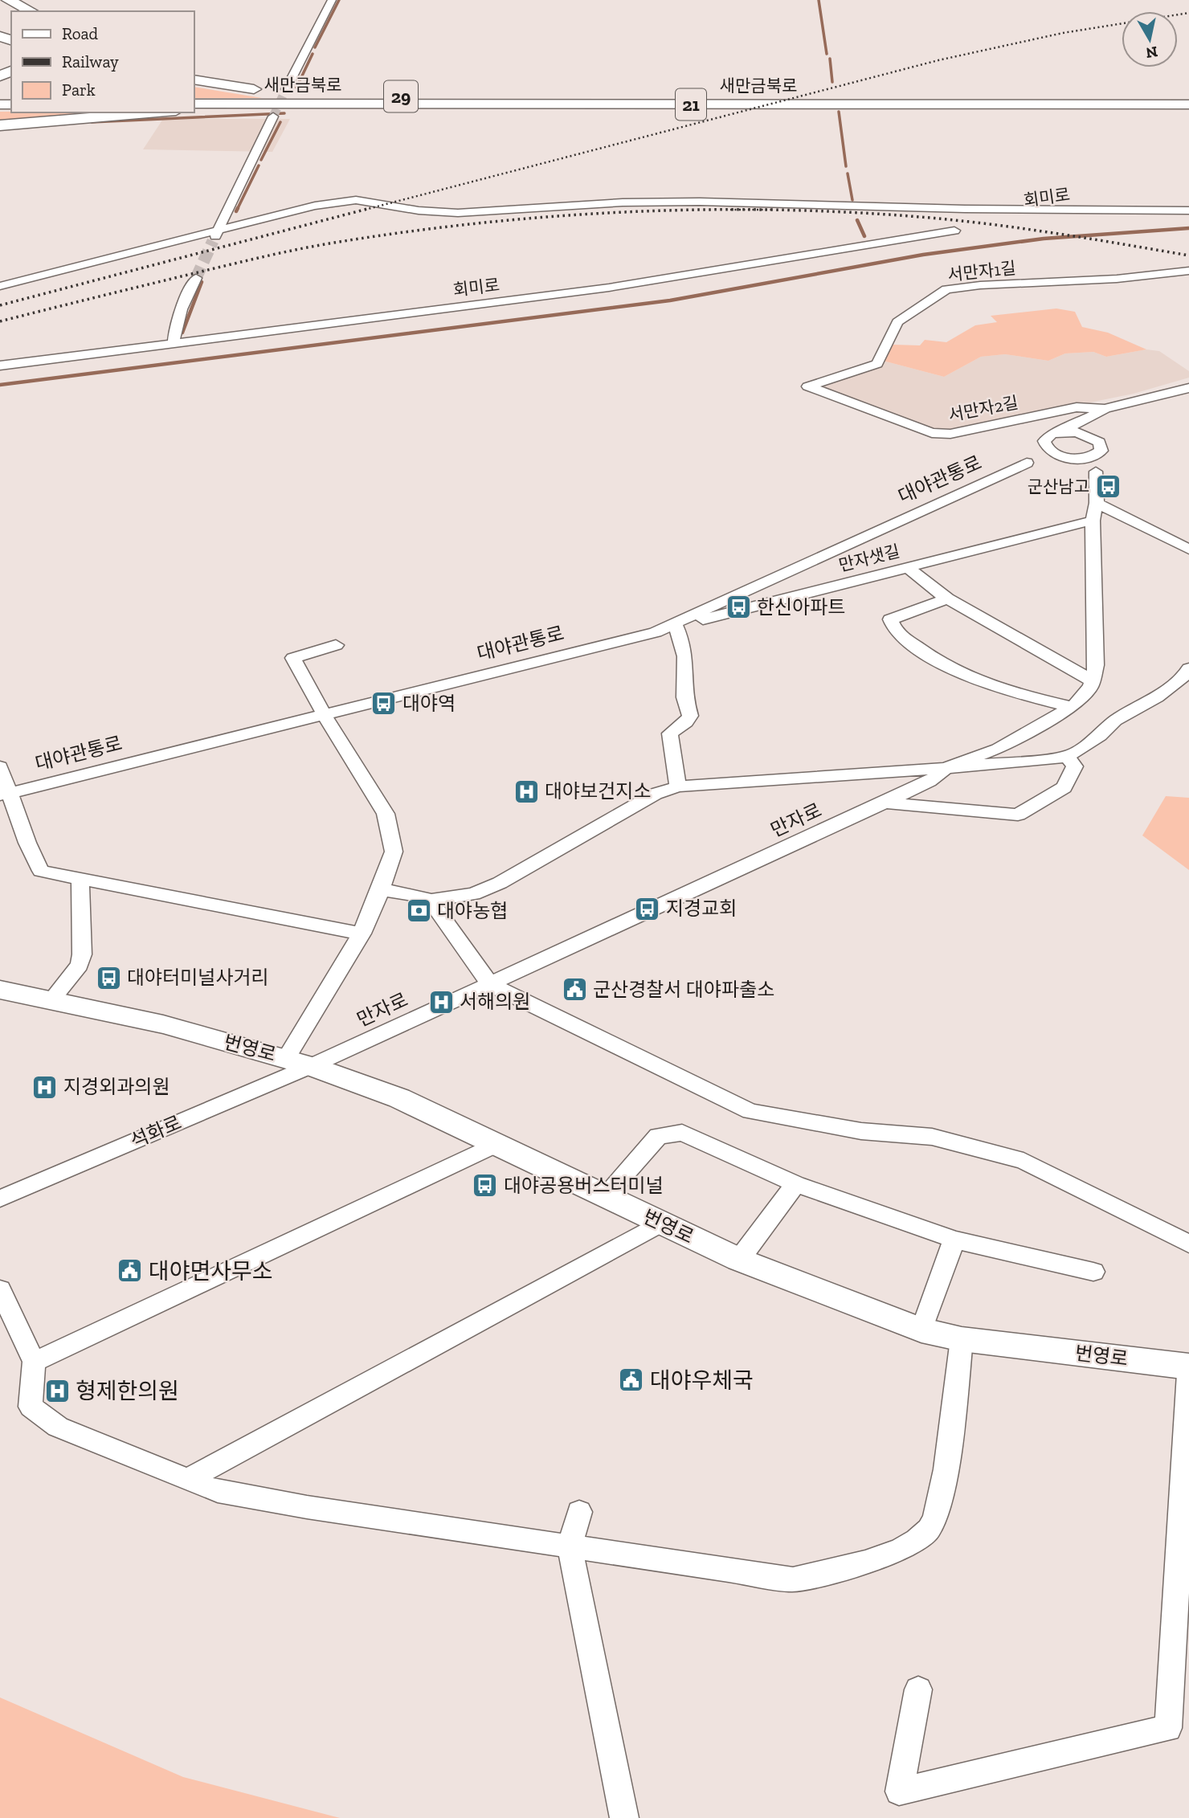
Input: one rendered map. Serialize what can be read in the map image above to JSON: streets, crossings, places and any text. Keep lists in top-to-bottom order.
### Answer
{
  "streets": {
    "highway": ["새만금북로", "29", "21"],
    "main road": ["번영로"],
    "street": [
      "회미로",
      "서만자1길",
      "서만자2길",
      "대야관통로",
      "만자샛길",
      "만자로",
      "석화로"
    ]
  },
  "crossings": [
    ["새만금북로", "29"],
    ["서만자1길", "서만자2길"],
    ["서만자2길", "만자로"],
    ["대야관통로", "만자샛길"],
    ["만자샛길", "만자로"],
    ["만자로", "번영로"],
    ["만자로", "석화로"],
    ["번영로", "석화로"]
  ],
  "places": {
    "bus stop": [
      "군산남고",
      "한신아파트",
      "대야역",
      "지경교회",
      "대야터미널사거리",
      "대야공용버스터미널"
    ],
    "hospital": [
      "대야보건지소",
      "서해의원",
      "지경외과의원",
      "형제한의원"
    ],
    "bank": ["대야농협"],
    "public building": ["군산경찰서 대야파출소", "대야면사무소", "대야우체국"]
  },
  "legend": ["Road", "Railway", "Park"],
  "north": "bottom"
}
